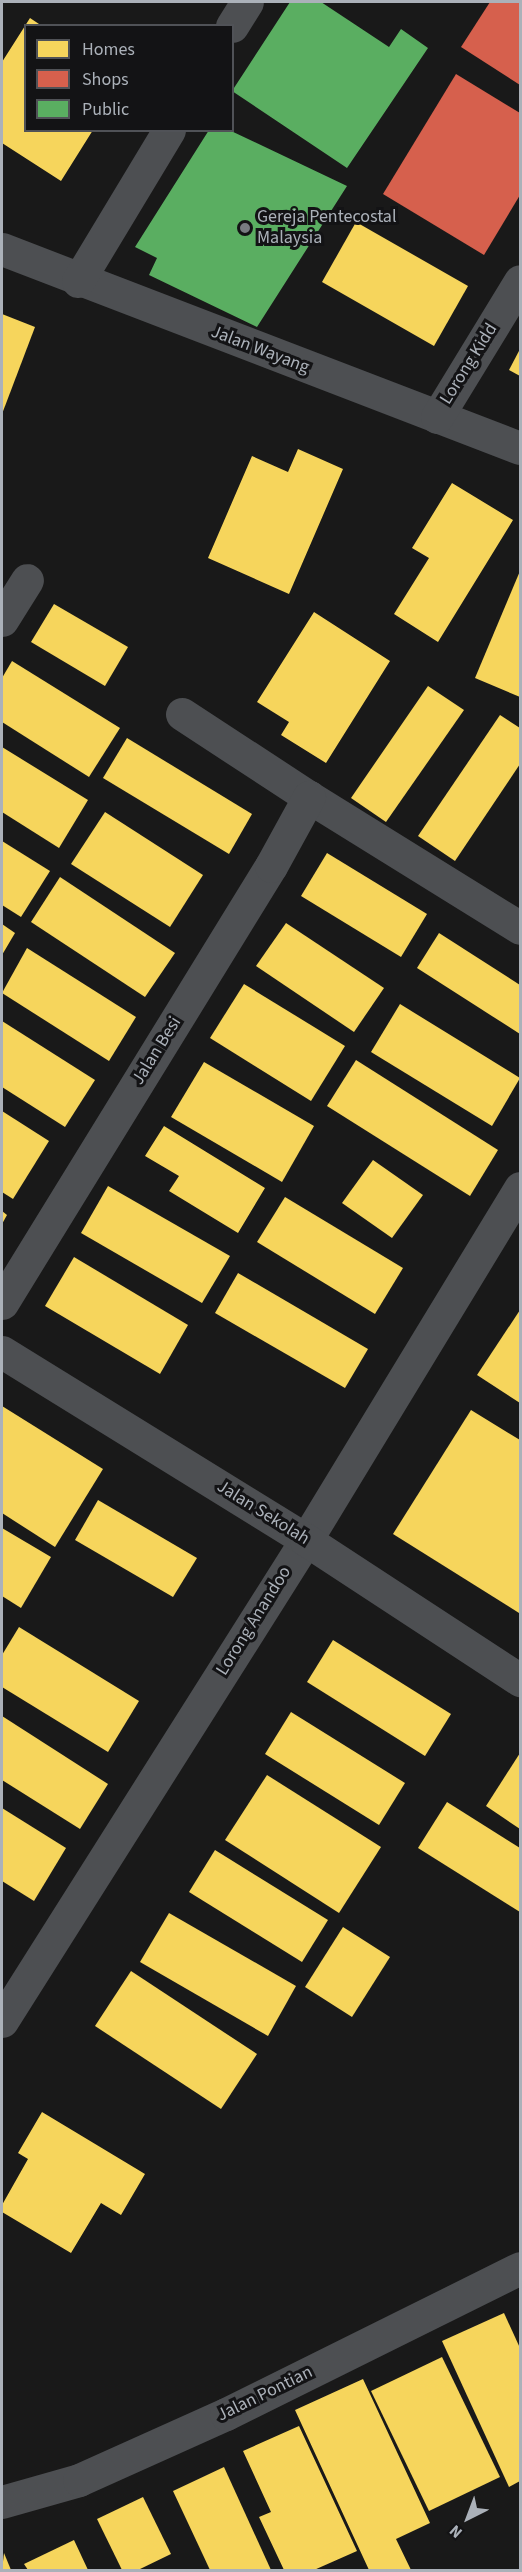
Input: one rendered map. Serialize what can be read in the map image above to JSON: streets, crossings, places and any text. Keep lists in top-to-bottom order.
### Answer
{
  "streets": {
    "street": [
      "Jalan Wayang",
      "Lorong Kidd",
      "Jalan Besi",
      "Jalan Sekolah",
      "Lorong Anandoo",
      "Jalan Pontian"
    ]
  },
  "crossings": [
    ["Jalan Wayang", "Lorong Kidd"],
    ["Jalan Sekolah", "Lorong Anandoo"]
  ],
  "places": ["Gereja Pentecostal Malaysia"],
  "legend": ["Homes", "Shops", "Public"],
  "north": "bottom left"
}
